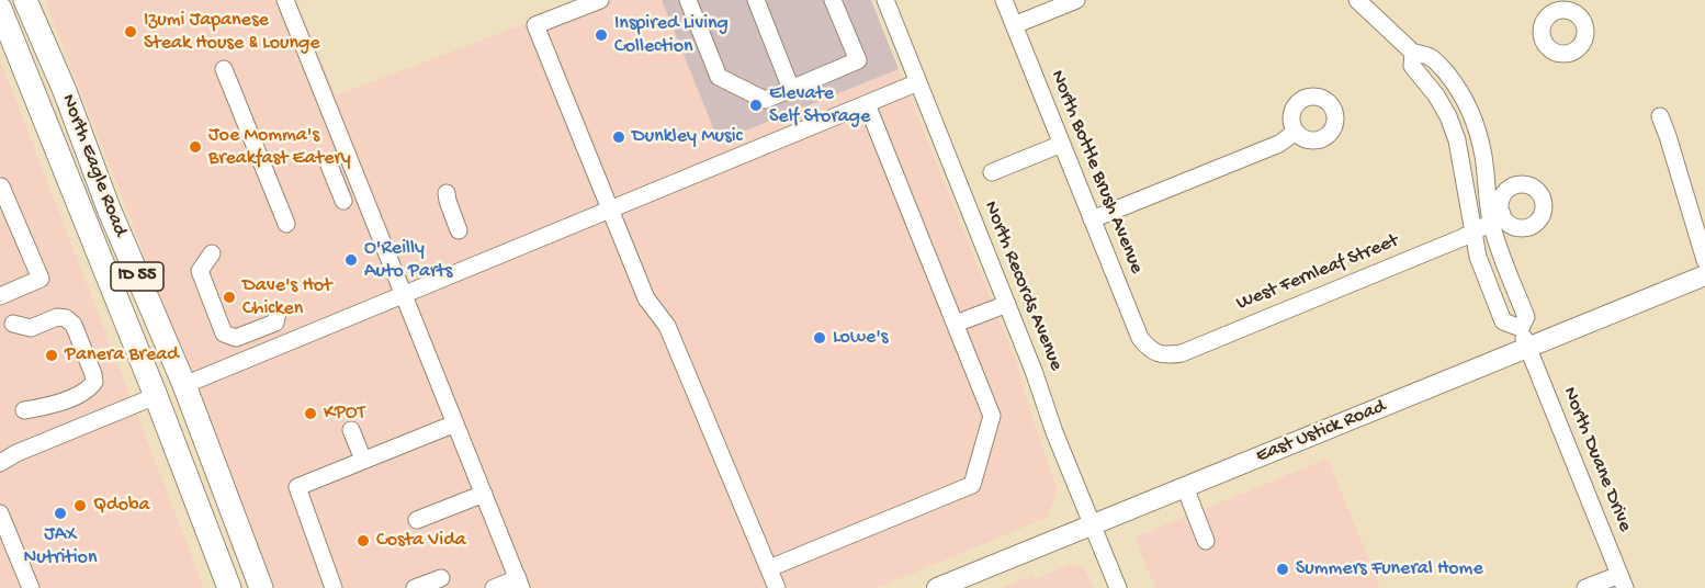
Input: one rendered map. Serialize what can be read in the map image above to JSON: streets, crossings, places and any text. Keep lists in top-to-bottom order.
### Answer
{
  "streets": {
    "highway": ["North Eagle Road", "ID 55"],
    "main road": ["East Ustick Road"],
    "street": [
      "North Bottle Brush Avenue",
      "West Fernleaf Street",
      "North Records Avenue",
      "North Duane Drive"
    ]
  },
  "crossings": [
    ["North Bottle Brush Avenue", "West Fernleaf Street"],
    ["North Records Avenue", "East Ustick Road"],
    ["East Ustick Road", "North Duane Drive"]
  ],
  "places": [
    "Izumi Japanese Steak House & Lounge",
    "Inspired Living Collection",
    "Elevate Self Storage",
    "Dunkley Music",
    "Joe Momma's Breakfast Eatery",
    "O'Reilly Auto Parts",
    "Dave's Hot Chicken",
    "Lowe's",
    "Panera Bread",
    "KPOT",
    "Qdoba",
    "JAX Nutrition",
    "Costa Vida",
    "Summers Funeral Home"
  ]
}
